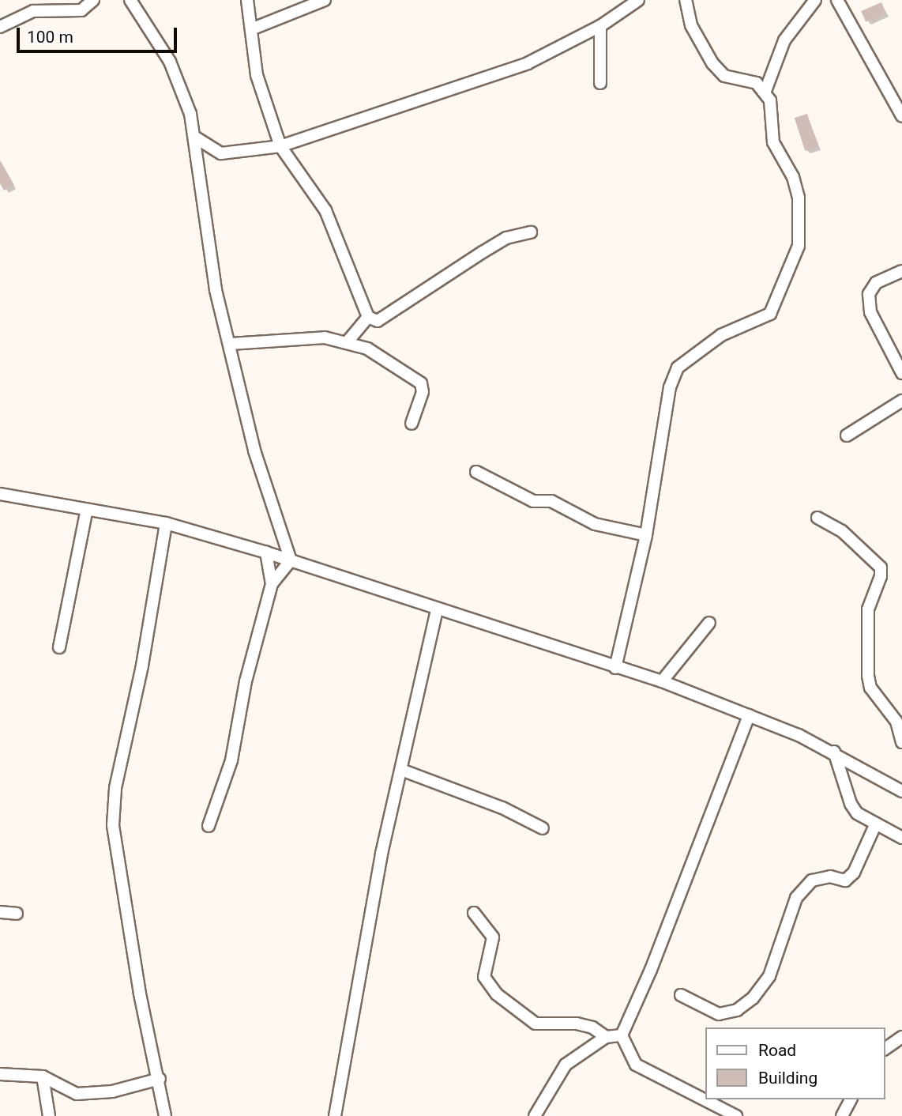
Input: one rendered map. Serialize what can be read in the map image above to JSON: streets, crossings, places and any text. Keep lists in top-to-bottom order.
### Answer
{
  "legend": ["Road", "Building"],
  "scale_bar": "100 m"
}
